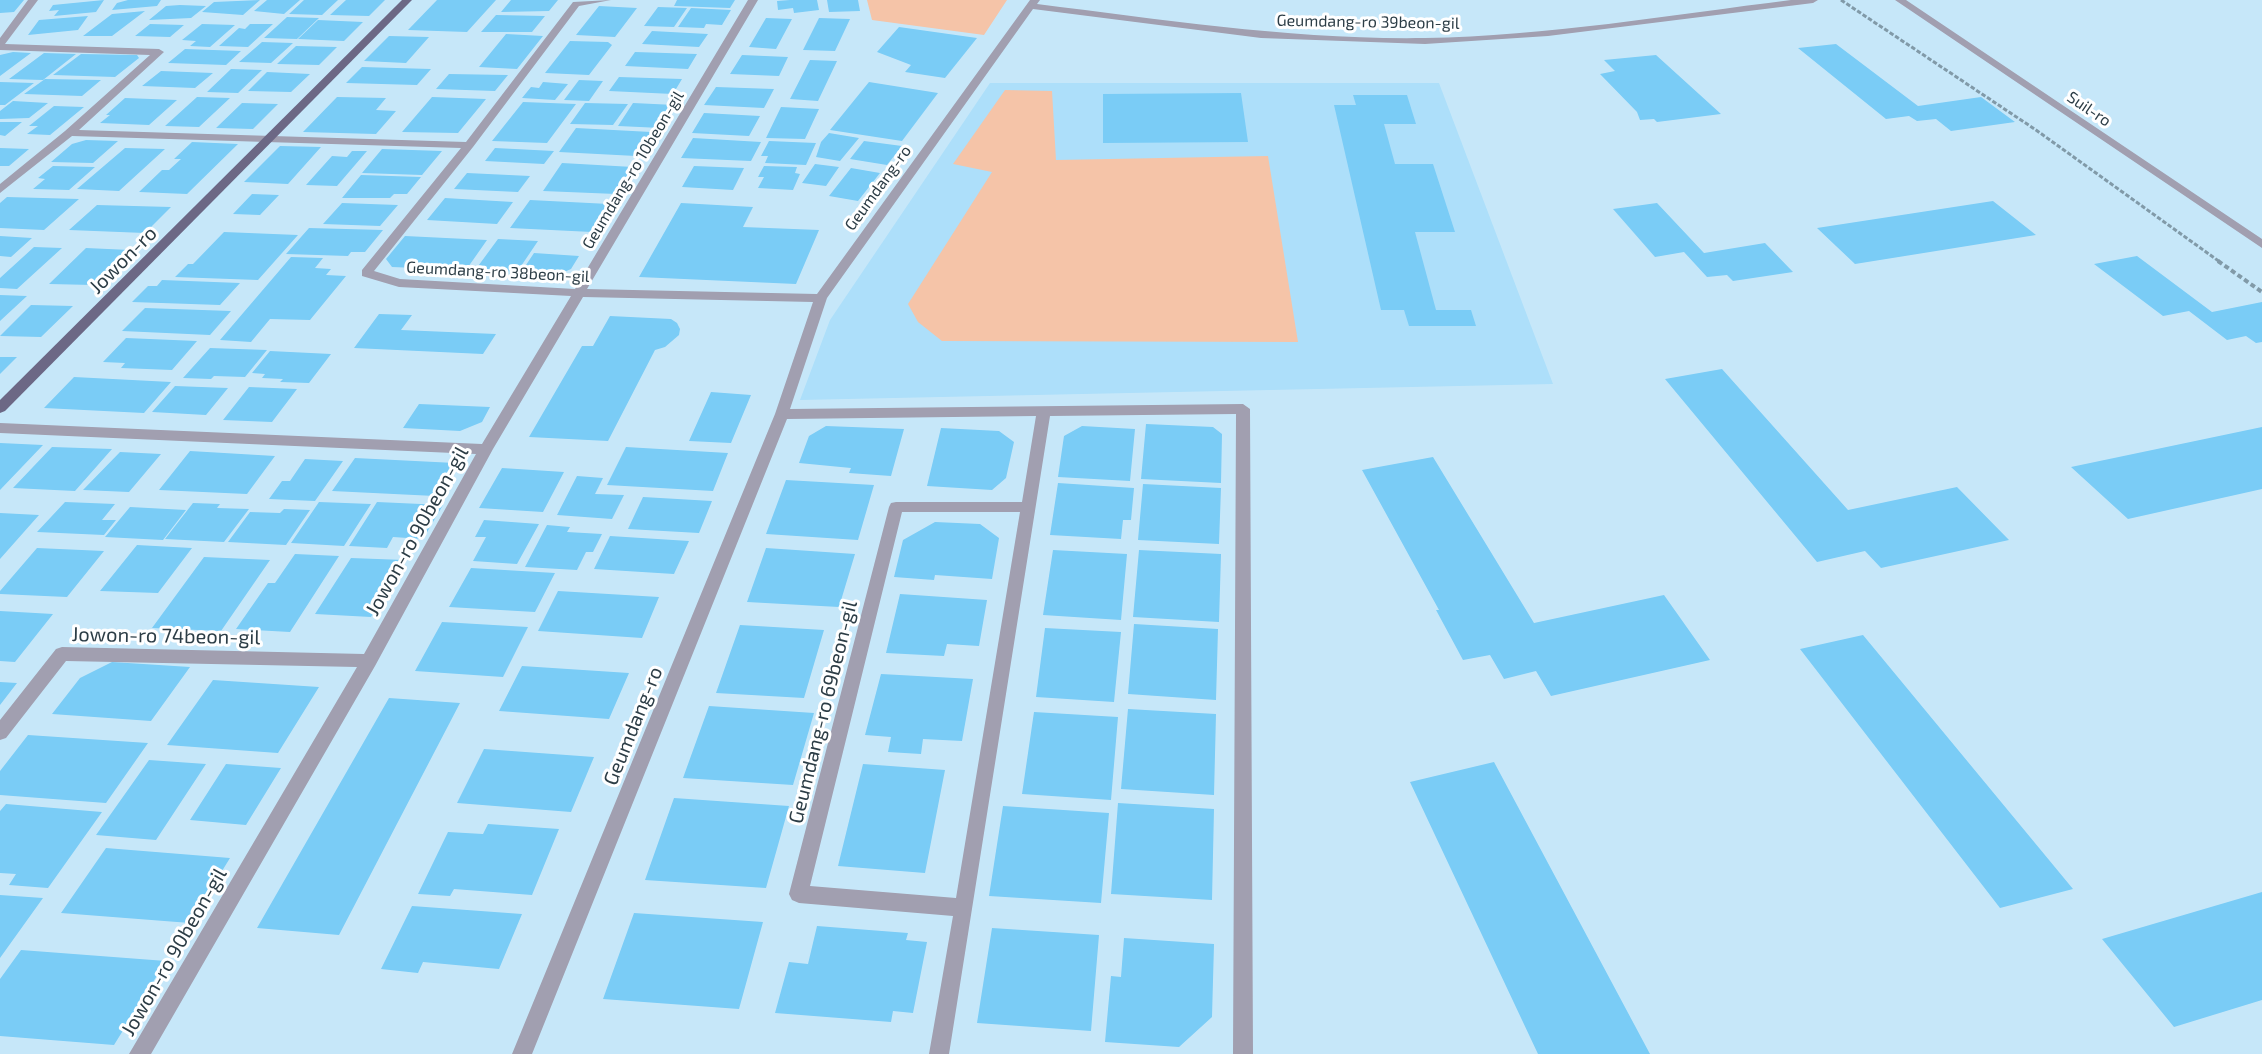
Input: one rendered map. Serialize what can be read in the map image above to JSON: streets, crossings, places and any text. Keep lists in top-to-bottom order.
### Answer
{
  "streets": {
    "main road": ["Jowon-ro"],
    "street": [
      "Geumdang-ro 39beon-gil",
      "Suil-ro",
      "Geumdang-ro 10beon-gil",
      "Geumdang-ro",
      "Geumdang-ro 38beon-gil",
      "Jowon-ro 90beon-gil",
      "Jowon-ro 74beon-gil",
      "Geumdang-ro 69beon-gil"
    ]
  },
  "crossings": [
    ["Geumdang-ro 39beon-gil", "Geumdang-ro"],
    ["Geumdang-ro 10beon-gil", "Geumdang-ro 38beon-gil"],
    ["Geumdang-ro 10beon-gil", "Jowon-ro 90beon-gil"],
    ["Geumdang-ro", "Geumdang-ro 38beon-gil"],
    ["Jowon-ro 90beon-gil", "Jowon-ro 74beon-gil"]
  ]
}
